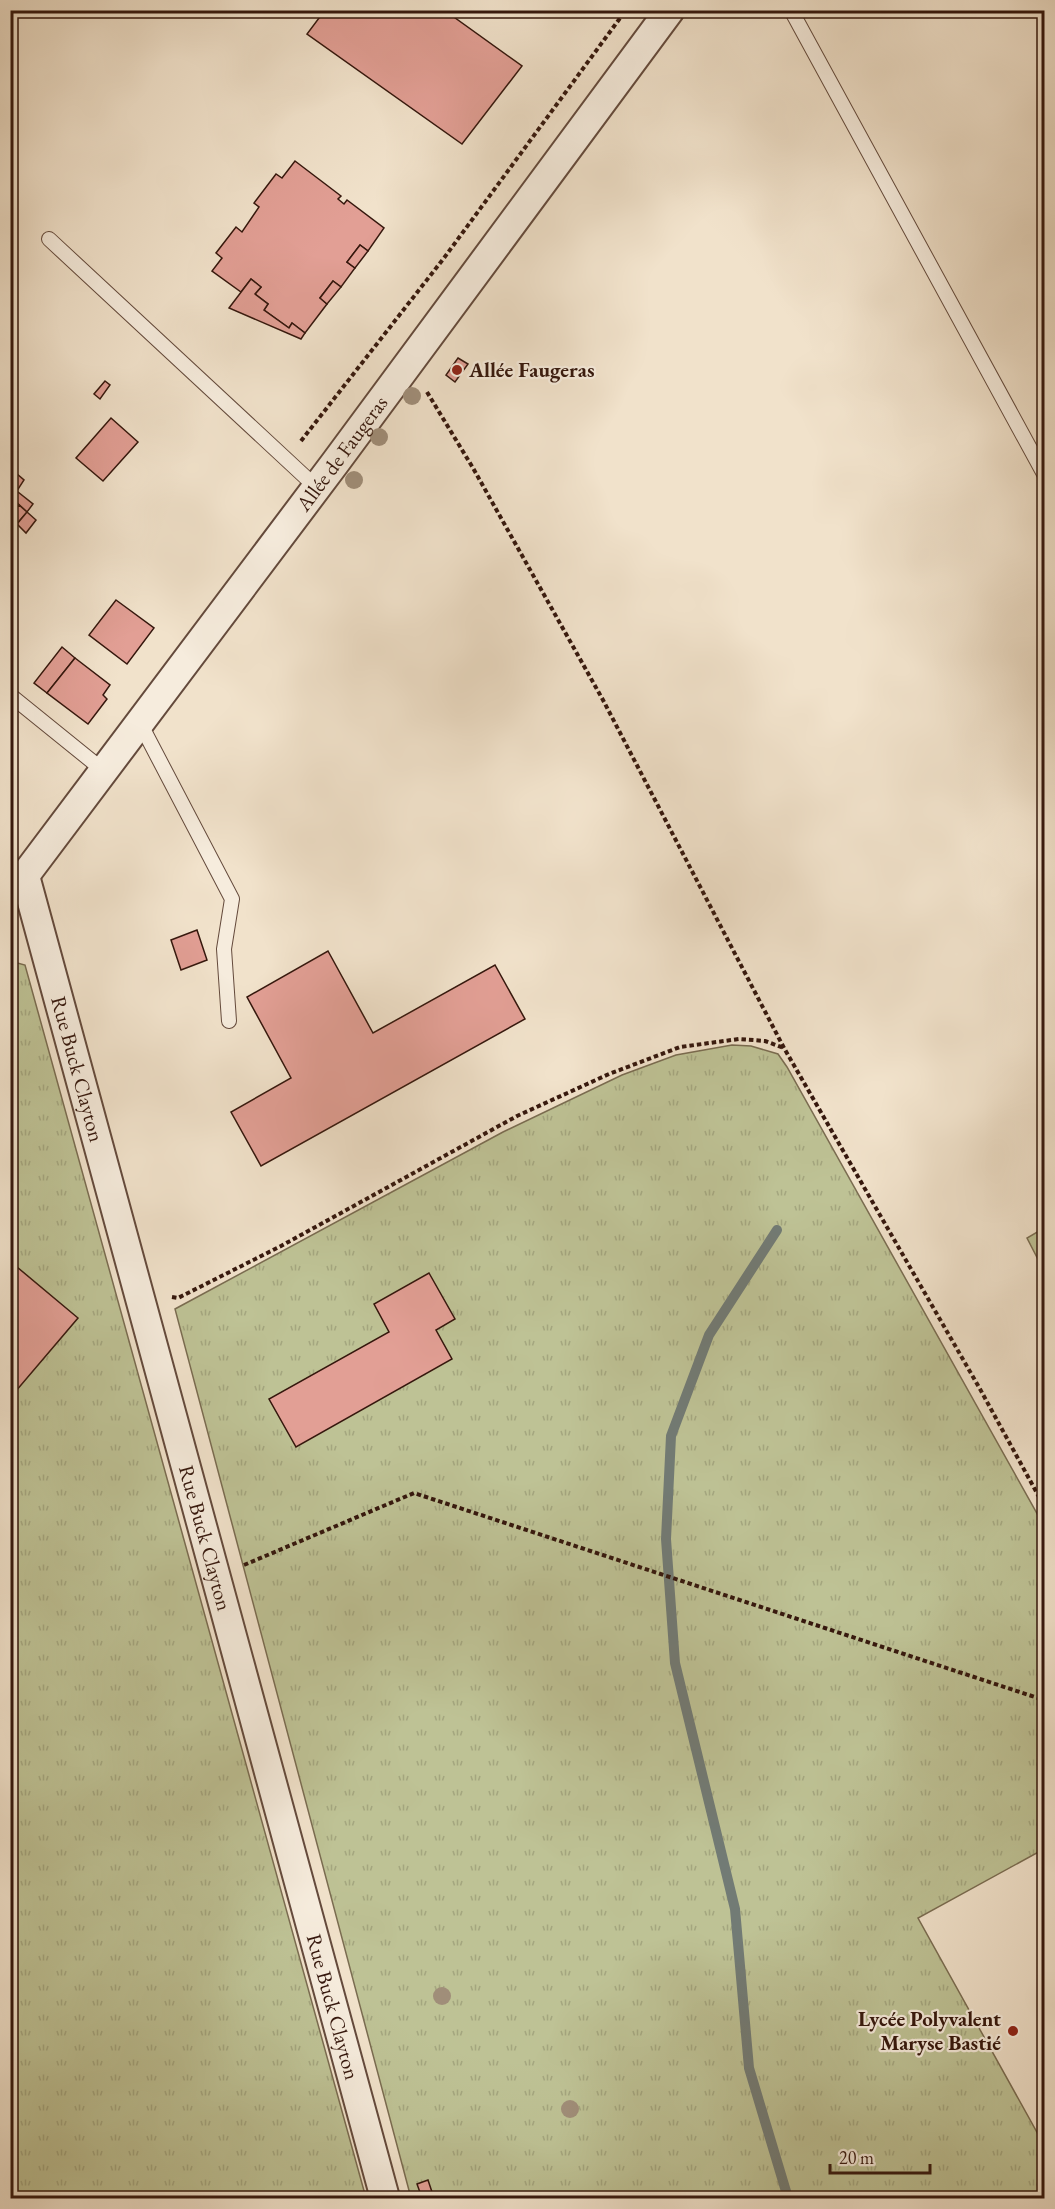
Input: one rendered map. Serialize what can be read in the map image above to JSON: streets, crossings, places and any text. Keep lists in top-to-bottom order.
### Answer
{
  "streets": {
    "street": ["Allée de Faugeras", "Rue Buck Clayton"]
  },
  "crossings": [
    ["Allée de Faugeras", "Rue Buck Clayton"]
  ],
  "places": ["Allée Faugeras", "Lycée Polyvalent Maryse Bastié"],
  "scale_bar": "20 m"
}
